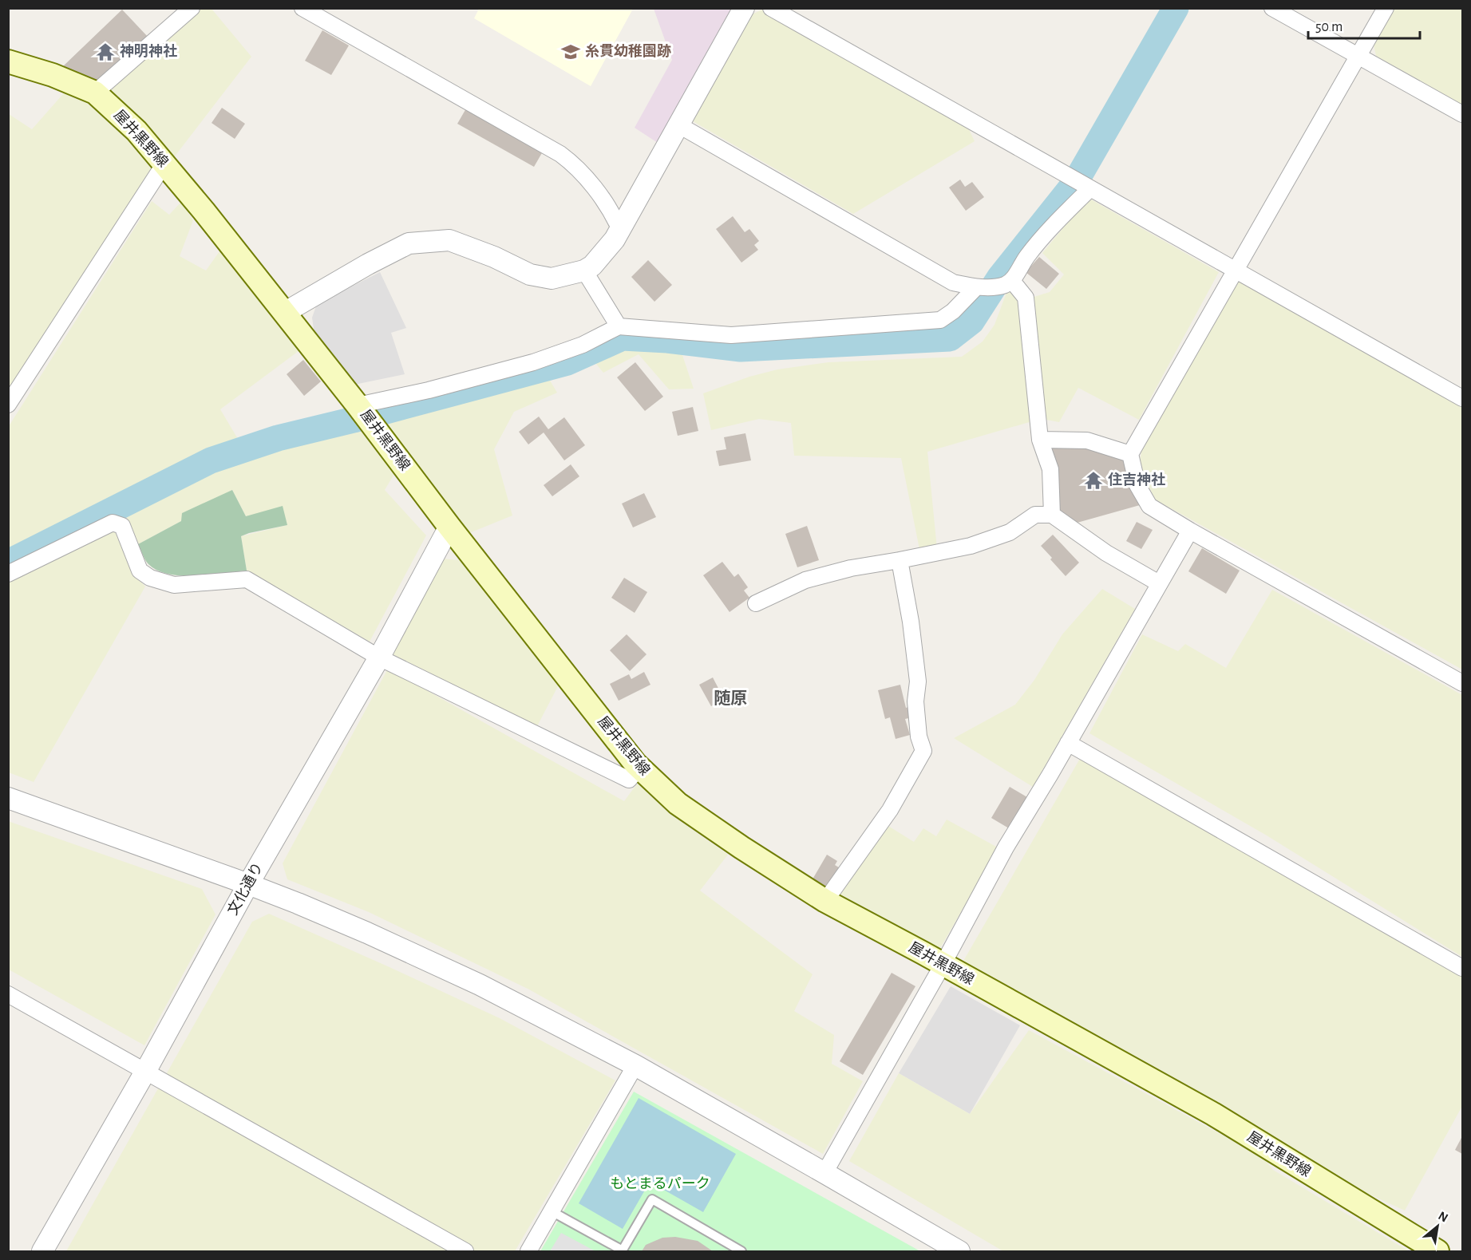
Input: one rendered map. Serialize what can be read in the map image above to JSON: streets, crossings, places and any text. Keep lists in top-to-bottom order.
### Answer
{
  "streets": {
    "main road": ["屋井黒野線"],
    "street": ["文化通り"]
  },
  "crossings": [
    ["屋井黒野線", "文化通り"]
  ],
  "districts": ["随原"],
  "parks": ["もとまるパーク"],
  "places": {
    "temple": ["神明神社", "住吉神社"],
    "school or university": ["糸貫幼稚園跡"]
  },
  "scale_bar": "50 m",
  "north": "top right"
}
